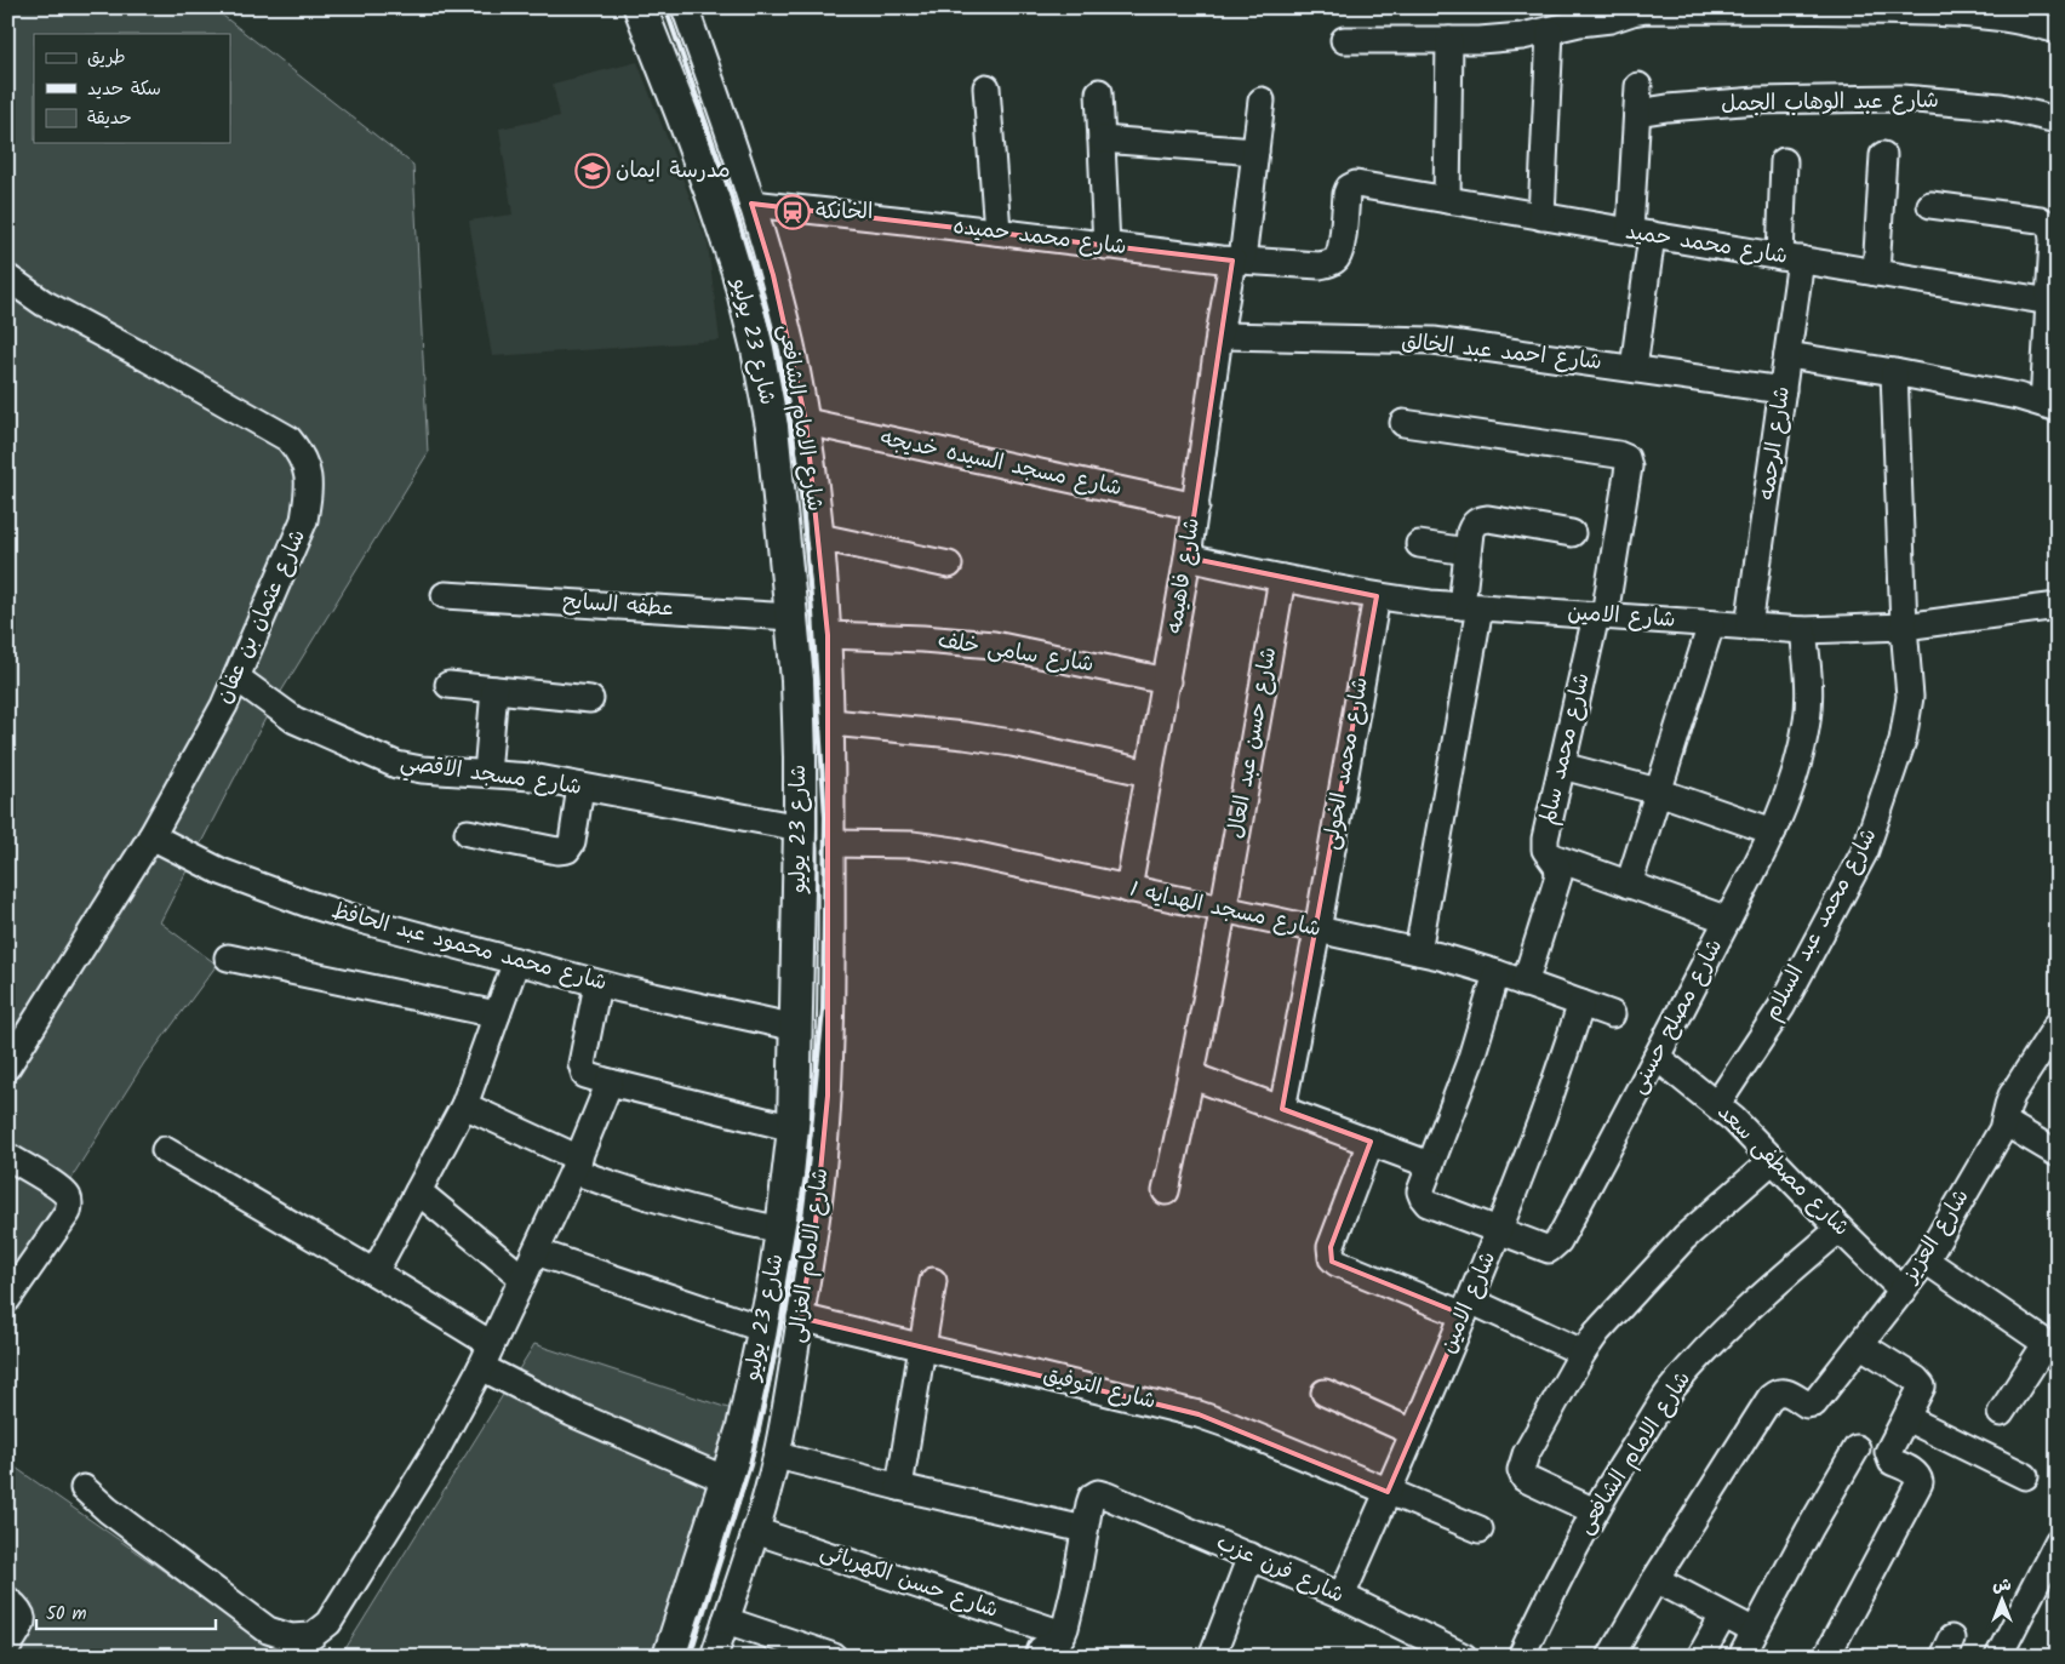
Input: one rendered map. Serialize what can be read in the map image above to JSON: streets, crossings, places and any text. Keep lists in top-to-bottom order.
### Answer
{
  "streets": {
    "street": [
      "شارع عبد الوهاب الجمل",
      "شارع محمد حميده",
      "شارع محمد حميد",
      "شارع 23 يوليو",
      "شارع احمد عبد الخالق",
      "شارع الامام الشافعى",
      "شارع الرحمه",
      "شارع مسجد السيده خديجه",
      "شارع فاهيمه",
      "عطفه السايح",
      "شارع عثمان بن عفان",
      "شارع الامين",
      "شارع سامى خلف",
      "شارع حسن عبد العال",
      "شارع محمد سالم",
      "شارع محمد الخولى",
      "شارع مسجد الاقصي",
      "شارع مسجد الهدايه 1",
      "شارع محمد عبد السلام",
      "شارع محمد محمود عبد الحافظ",
      "شارع مصلح حسنى",
      "شارع مصطفى سعد",
      "شارع العزيز",
      "شارع الامام الغزالى",
      "شارع التوفيق",
      "شارع فرن عزب",
      "شارع حسن الكهربائى"
    ]
  },
  "crossings": [
    ["شارع محمد حميده", "شارع محمد حميد"],
    ["شارع محمد حميده", "شارع الامام الشافعى"],
    ["شارع محمد حميده", "شارع فاهيمه"],
    ["شارع محمد حميد", "شارع الرحمه"],
    ["شارع 23 يوليو", "عطفه السايح"],
    ["شارع 23 يوليو", "شارع مسجد الاقصي"],
    ["شارع 23 يوليو", "شارع محمد محمود عبد الحافظ"],
    ["شارع احمد عبد الخالق", "شارع الرحمه"],
    ["شارع احمد عبد الخالق", "شارع فاهيمه"],
    ["شارع الامام الشافعى", "شارع مسجد السيده خديجه"],
    ["شارع الامام الشافعى", "شارع سامى خلف"],
    ["شارع الامام الشافعى", "شارع مسجد الهدايه 1"],
    ["شارع الامام الشافعى", "شارع مصطفى سعد"],
    ["شارع الامام الشافعى", "شارع الامام الغزالى"],
    ["شارع الرحمه", "شارع الامين"],
    ["شارع مسجد السيده خديجه", "شارع فاهيمه"],
    ["شارع فاهيمه", "شارع الامين"],
    ["شارع فاهيمه", "شارع سامى خلف"],
    ["شارع فاهيمه", "شارع مسجد الهدايه 1"],
    ["شارع عثمان بن عفان", "شارع مسجد الاقصي"],
    ["شارع عثمان بن عفان", "شارع محمد محمود عبد الحافظ"],
    ["شارع الامين", "شارع حسن عبد العال"],
    ["شارع الامين", "شارع محمد سالم"],
    ["شارع الامين", "شارع محمد الخولى"],
    ["شارع الامين", "شارع مسجد الهدايه 1"],
    ["شارع الامين", "شارع محمد عبد السلام"],
    ["شارع الامين", "شارع مصلح حسنى"],
    ["شارع الامين", "شارع التوفيق"],
    ["شارع الامين", "شارع فرن عزب"],
    ["شارع حسن عبد العال", "شارع مسجد الهدايه 1"],
    ["شارع محمد سالم", "شارع مسجد الهدايه 1"],
    ["شارع محمد الخولى", "شارع مسجد الهدايه 1"],
    ["شارع مسجد الهدايه 1", "شارع الامام الغزالى"],
    ["شارع محمد عبد السلام", "شارع مصطفى سعد"],
    ["شارع مصلح حسنى", "شارع مصطفى سعد"],
    ["شارع مصطفى سعد", "شارع العزيز"],
    ["شارع الامام الغزالى", "شارع التوفيق"],
    ["شارع الامام الغزالى", "شارع حسن الكهربائى"]
  ],
  "places": {
    "school or university": ["مدرسة ايمان"],
    "station": ["الخانكة"]
  },
  "legend": ["طريق", "سكة حديد", "حديقة"],
  "scale_bar": "50 m",
  "north": "top"
}
